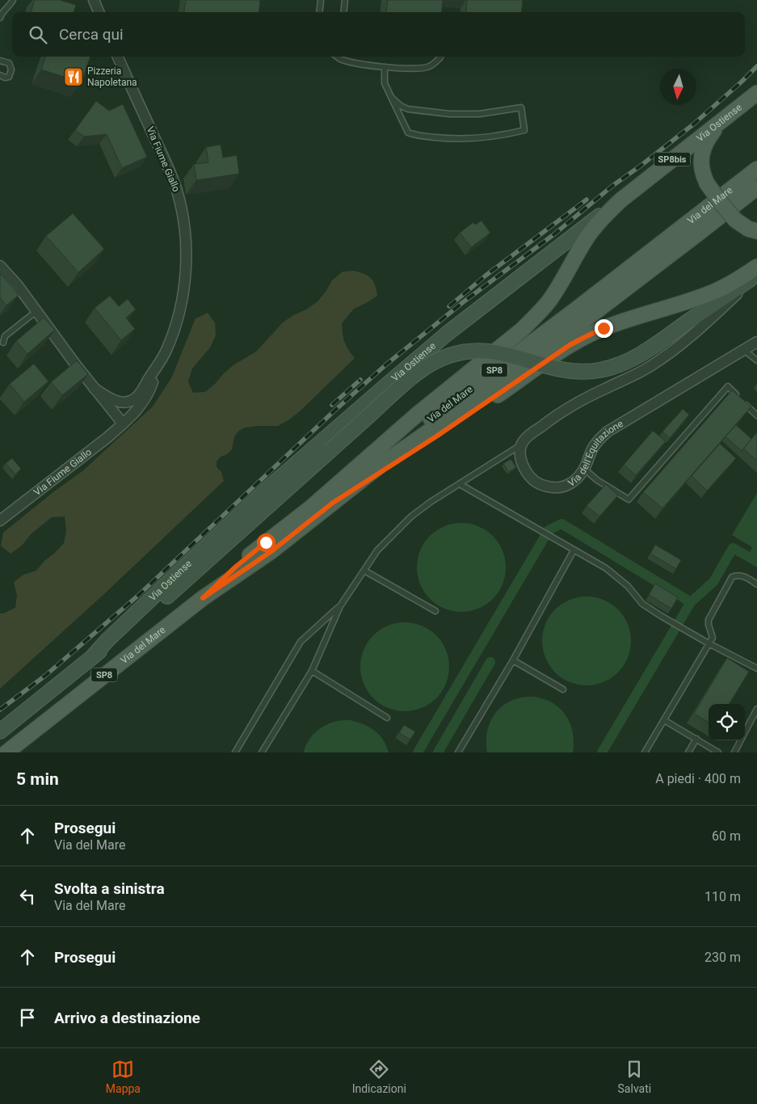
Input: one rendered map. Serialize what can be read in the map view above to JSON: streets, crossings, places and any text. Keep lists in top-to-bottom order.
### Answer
{
  "streets": {
    "main road": [
      "Via Ostiense",
      "SP8bis",
      "Via del Mare",
      "SP8"
    ],
    "street": ["Via Fiume Giallo", "Via dell'Equitazione"]
  },
  "places": {
    "restaurant": ["Pizzeria Napoletana"]
  },
  "north": "bottom",
  "page": {
    "search": "Cerca qui",
    "heading": ["5 min", "A piedi · 400 m"],
    "list": [
      ["Prosegui", "Via del Mare", "60 m"],
      ["Svolta a sinistra", "Via del Mare", "110 m"],
      ["Prosegui", "230 m"],
      "Arrivo a destinazione"
    ],
    "nav": ["Mappa", "Indicazioni", "Salvati"]
  }
}
